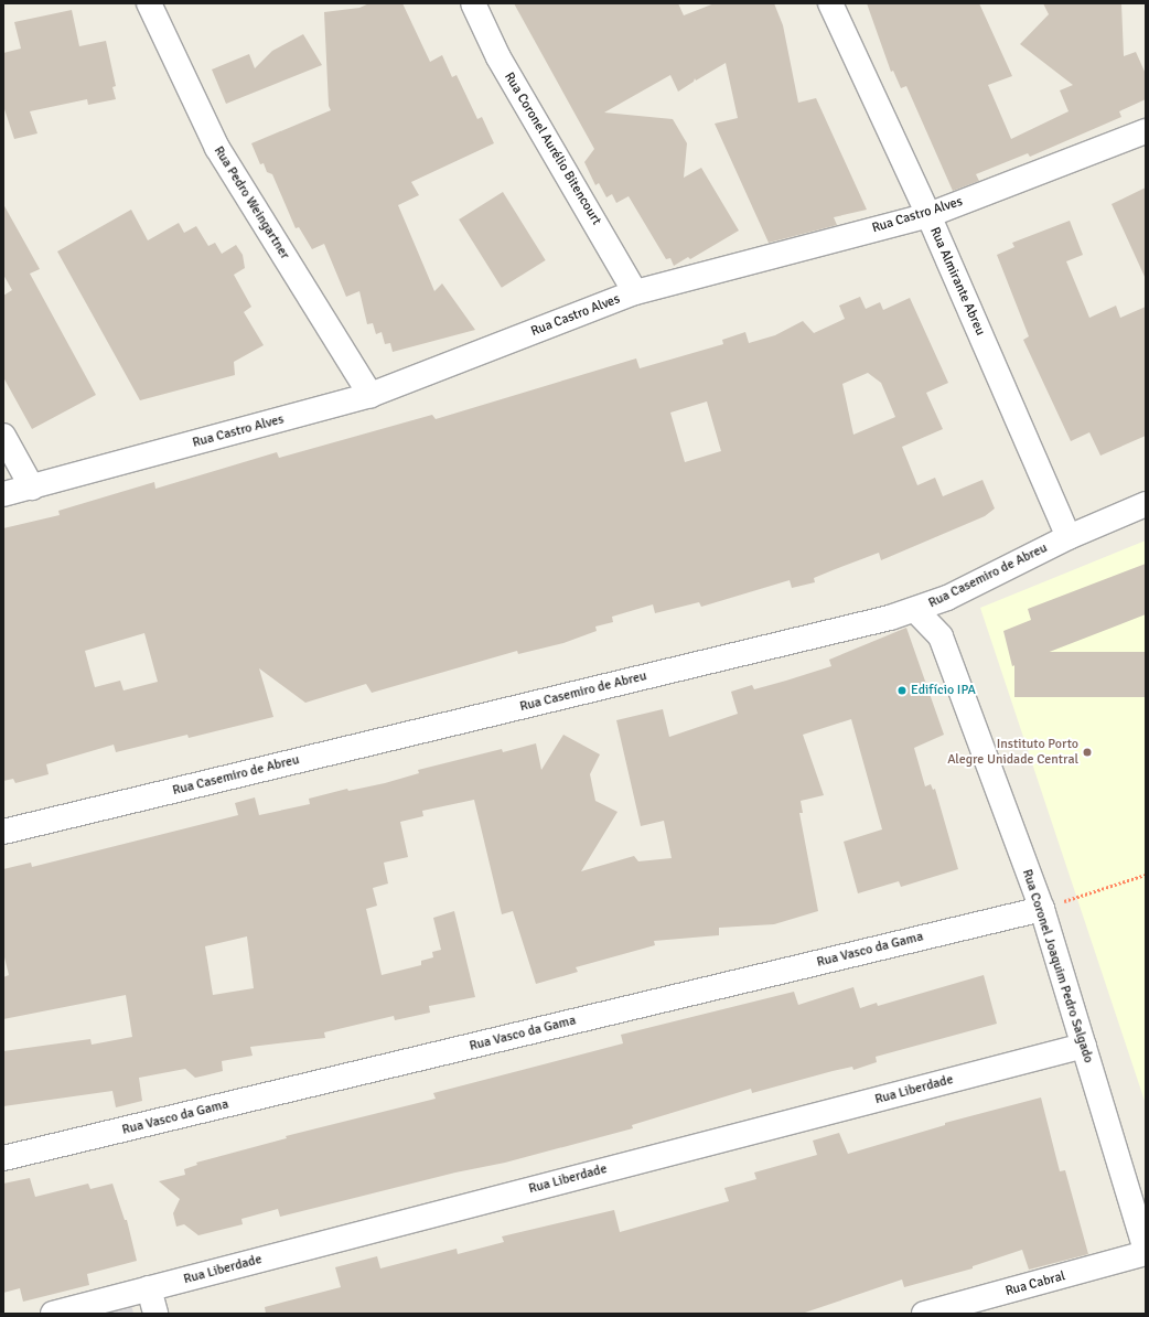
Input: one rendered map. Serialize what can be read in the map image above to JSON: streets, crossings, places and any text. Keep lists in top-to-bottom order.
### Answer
{
  "streets": {
    "street": [
      "Rua Coronel Aurélio Bitencourt",
      "Rua Pedro Weingartner",
      "Rua Castro Alves",
      "Rua Almirante Abreu",
      "Rua Casemiro de Abreu",
      "Rua Vasco da Gama",
      "Rua Coronel Joaquim Pedro Salgado",
      "Rua Liberdade",
      "Rua Cabral"
    ]
  },
  "crossings": [
    ["Rua Coronel Aurélio Bitencourt", "Rua Castro Alves"],
    ["Rua Pedro Weingartner", "Rua Castro Alves"],
    ["Rua Castro Alves", "Rua Almirante Abreu"],
    ["Rua Almirante Abreu", "Rua Casemiro de Abreu"],
    ["Rua Casemiro de Abreu", "Rua Coronel Joaquim Pedro Salgado"],
    ["Rua Vasco da Gama", "Rua Coronel Joaquim Pedro Salgado"],
    ["Rua Coronel Joaquim Pedro Salgado", "Rua Liberdade"]
  ],
  "places": ["Edifício IPA", "Instituto Porto Alegre Unidade Central"]
}
